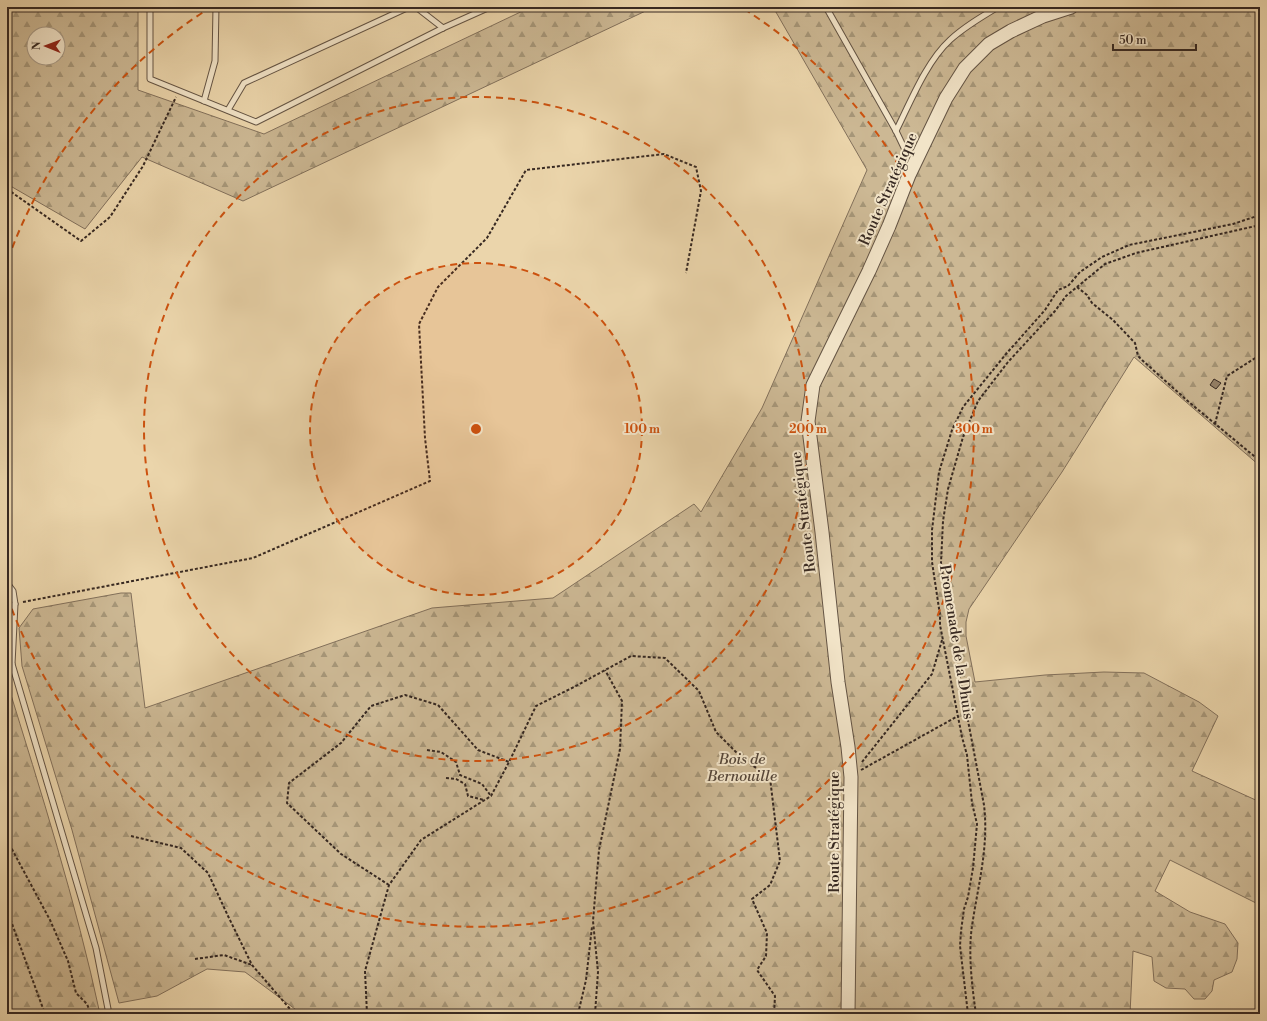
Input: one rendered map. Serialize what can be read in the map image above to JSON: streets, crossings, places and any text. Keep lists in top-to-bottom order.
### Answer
{
  "streets": {
    "street": ["Route Stratégique"],
    "path": ["Promenade de la Dhuis"]
  },
  "parks": ["Bois de Bernouille"],
  "scale_bar": "50 m",
  "north": "left",
  "rings": ["100 m", "200 m", "300 m"]
}
